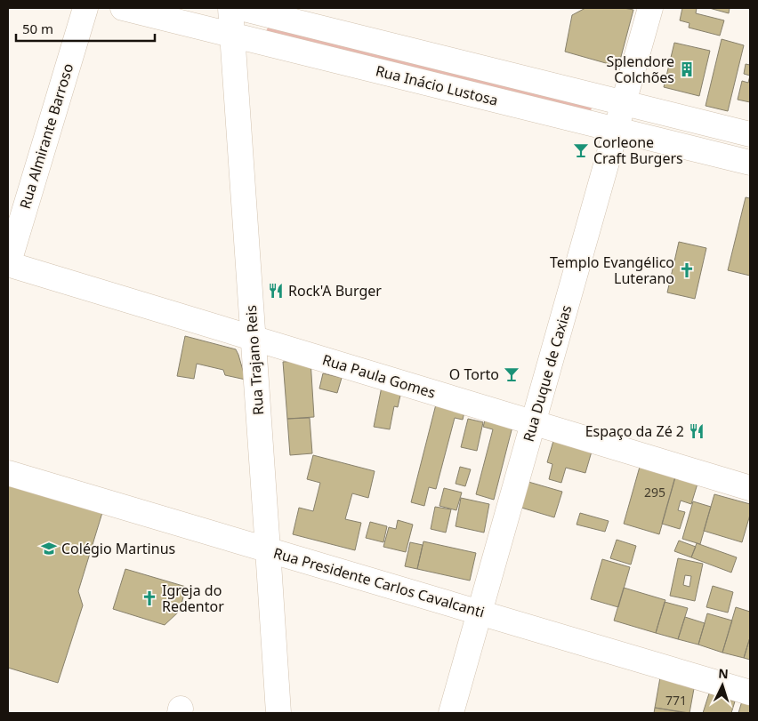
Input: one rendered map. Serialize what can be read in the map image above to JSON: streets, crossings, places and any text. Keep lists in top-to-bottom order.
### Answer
{
  "streets": {
    "main road": [
      "Rua Inácio Lustosa",
      "Rua Almirante Barroso",
      "Rua Trajano Reis",
      "Rua Duque de Caxias",
      "Rua Paula Gomes",
      "Rua Presidente Carlos Cavalcanti"
    ]
  },
  "crossings": [
    ["Rua Inácio Lustosa", "Rua Trajano Reis"],
    ["Rua Inácio Lustosa", "Rua Duque de Caxias"],
    ["Rua Almirante Barroso", "Rua Paula Gomes"],
    ["Rua Trajano Reis", "Rua Paula Gomes"],
    ["Rua Trajano Reis", "Rua Presidente Carlos Cavalcanti"],
    ["Rua Duque de Caxias", "Rua Paula Gomes"],
    ["Rua Duque de Caxias", "Rua Presidente Carlos Cavalcanti"]
  ],
  "places": {
    "building": ["Splendore Colchões"],
    "bar": ["Corleone Craft Burgers", "O Torto"],
    "church": ["Templo Evangélico Luterano", "Igreja do Redentor"],
    "restaurant": ["Rock'A Burger", "Espaço da Zé 2"],
    "school or university": ["Colégio Martinus"]
  },
  "house_numbers": ["295", "771"],
  "scale_bar": "50 m",
  "north": "top"
}
